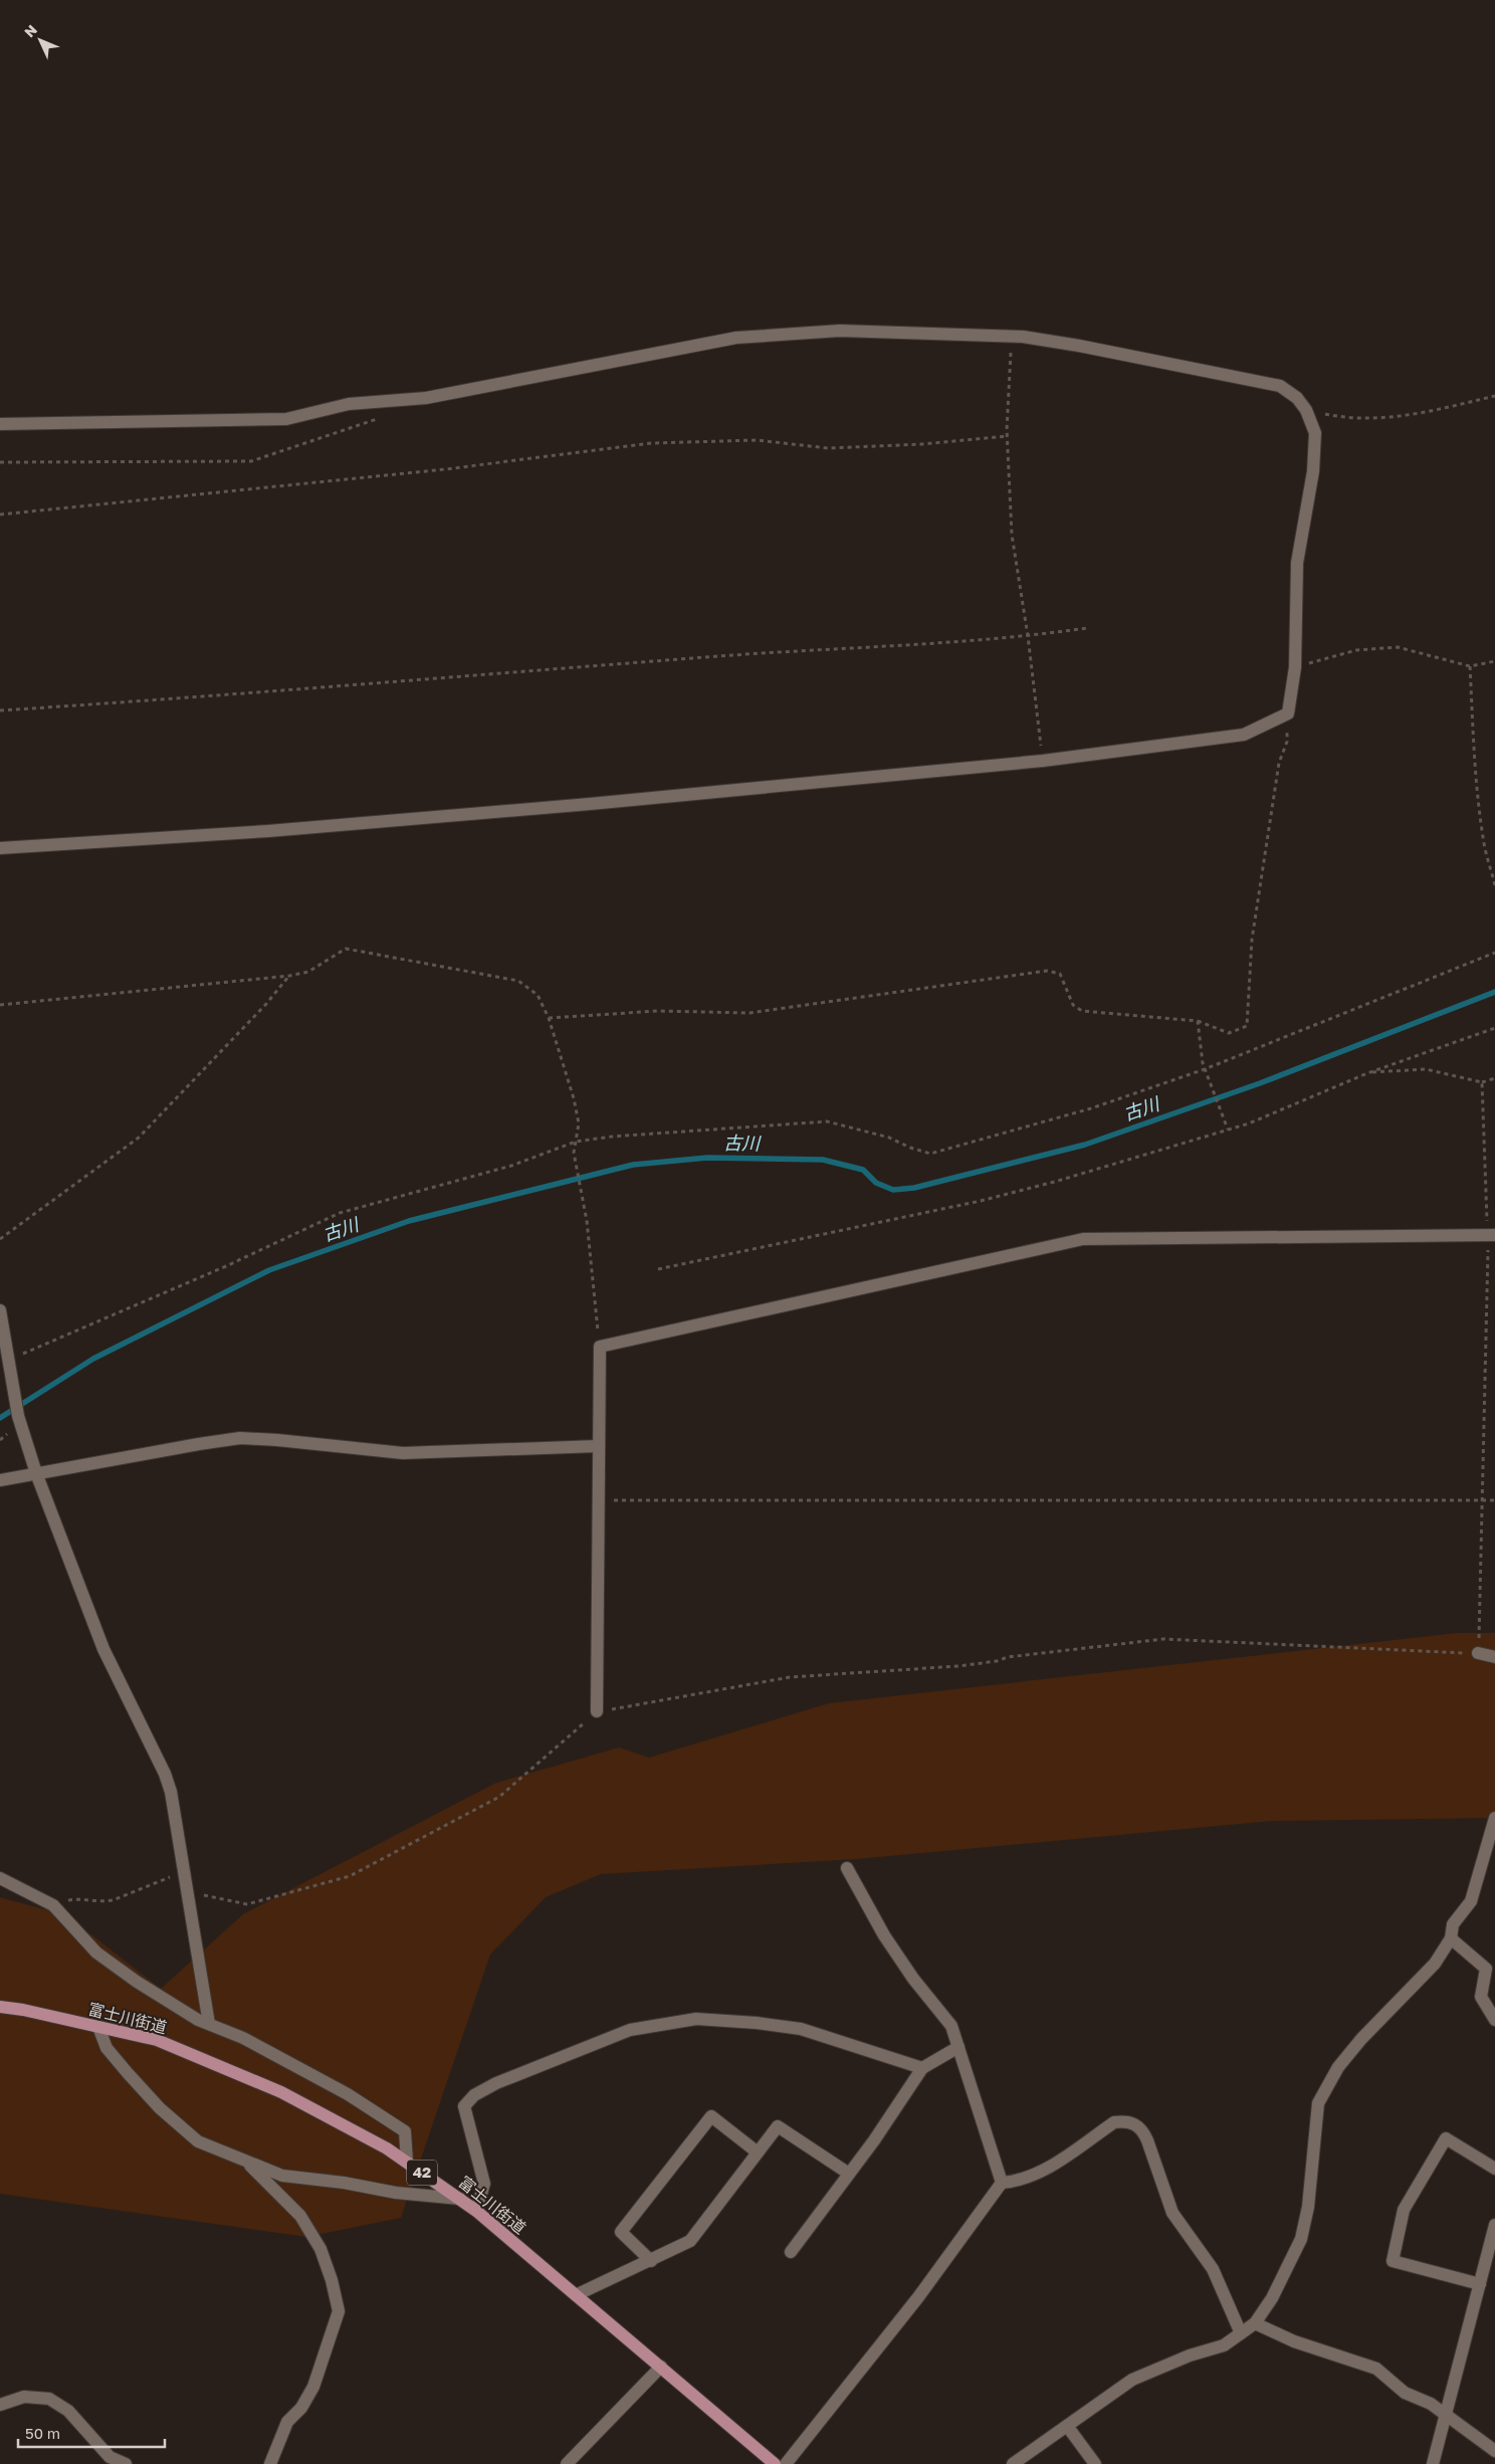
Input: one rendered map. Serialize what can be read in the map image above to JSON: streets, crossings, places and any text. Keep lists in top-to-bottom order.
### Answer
{
  "streets": {
    "main road": ["富士川街道", "42"]
  },
  "water": ["古川"],
  "scale_bar": "50 m",
  "north": "top left"
}
